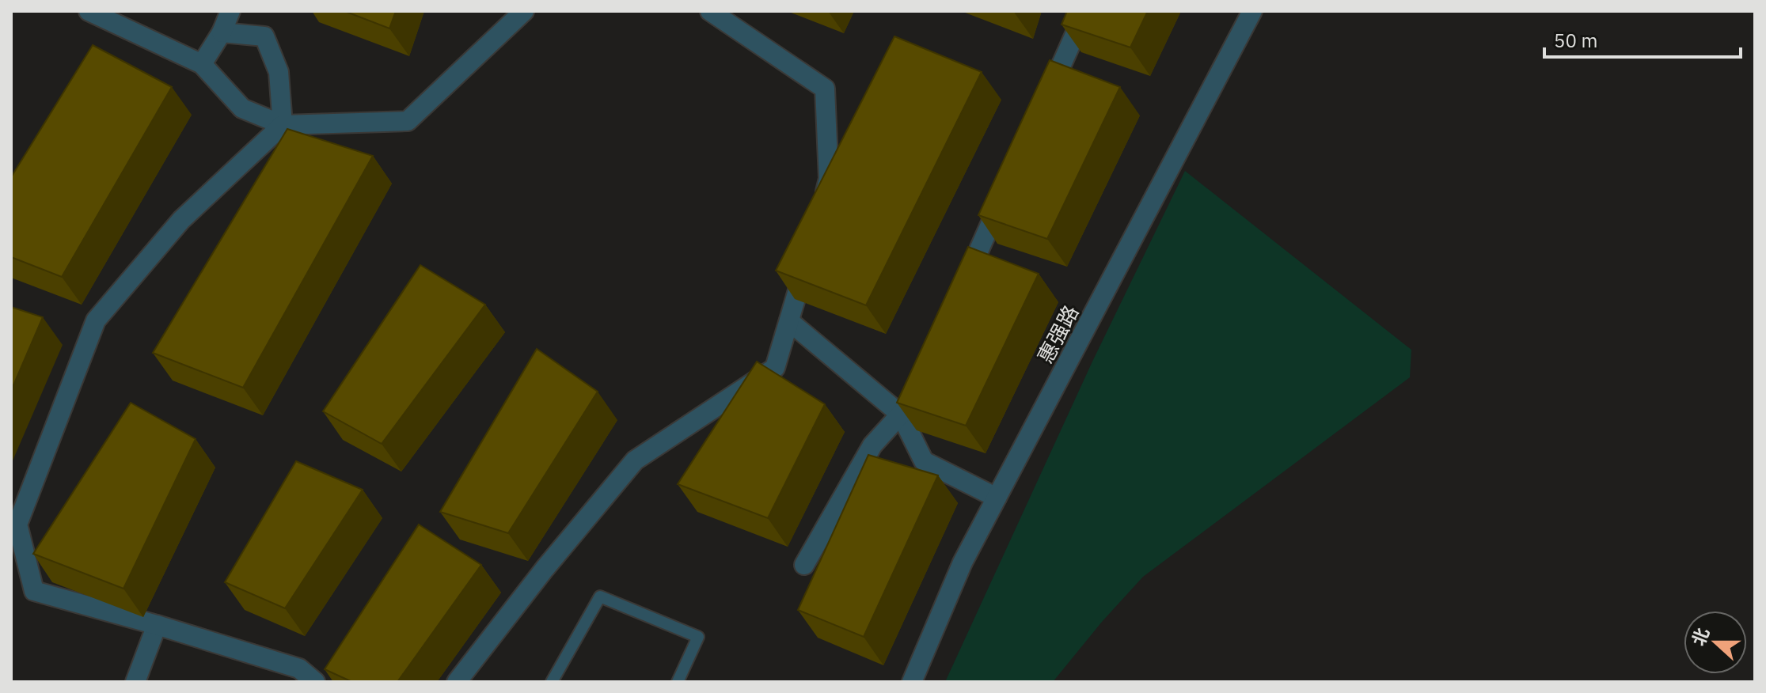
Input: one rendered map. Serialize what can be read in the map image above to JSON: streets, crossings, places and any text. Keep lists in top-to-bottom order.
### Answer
{
  "streets": {
    "street": ["惠强路"]
  },
  "scale_bar": "50 m",
  "north": "left"
}
